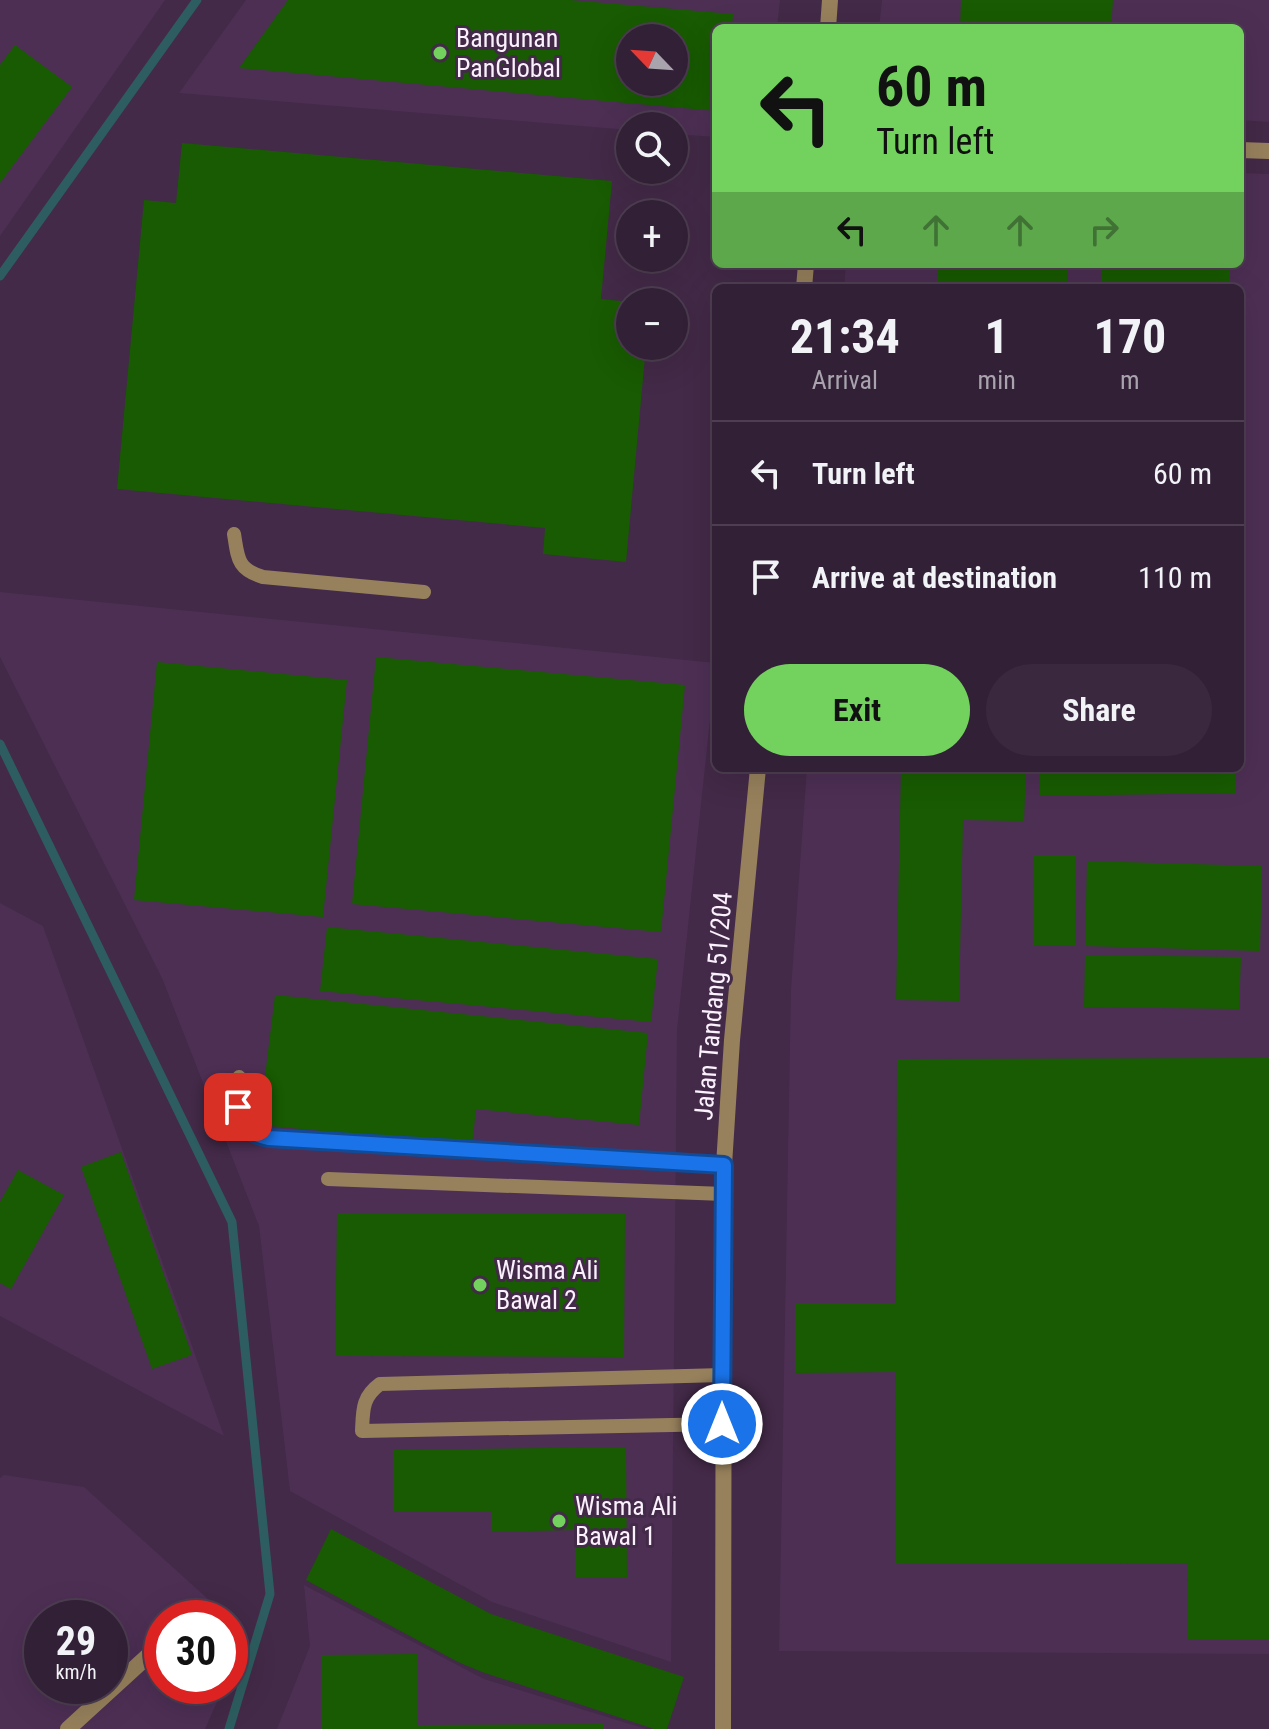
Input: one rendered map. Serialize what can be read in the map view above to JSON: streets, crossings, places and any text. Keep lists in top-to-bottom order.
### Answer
{
  "streets": {
    "street": ["Jalan Tandang 51/204"]
  },
  "places": ["Bangunan PanGlobal", "Wisma Ali Bawal 2", "Wisma Ali Bawal 1"],
  "north": "top left",
  "page": {
    "map_buttons": ["+", "−"],
    "turn": ["60 m", "Turn left"],
    "eta": [
      "21:34",
      "Arrival",
      "1",
      "min",
      "170",
      "m"
    ],
    "list": [
      {
        "name": "Turn left",
        "value": "60 m"
      },
      {
        "name": "Arrive at destination",
        "value": "110 m"
      }
    ],
    "buttons": ["Exit", "Share"],
    "speed": "29 km/h",
    "limit": "30"
  }
}
